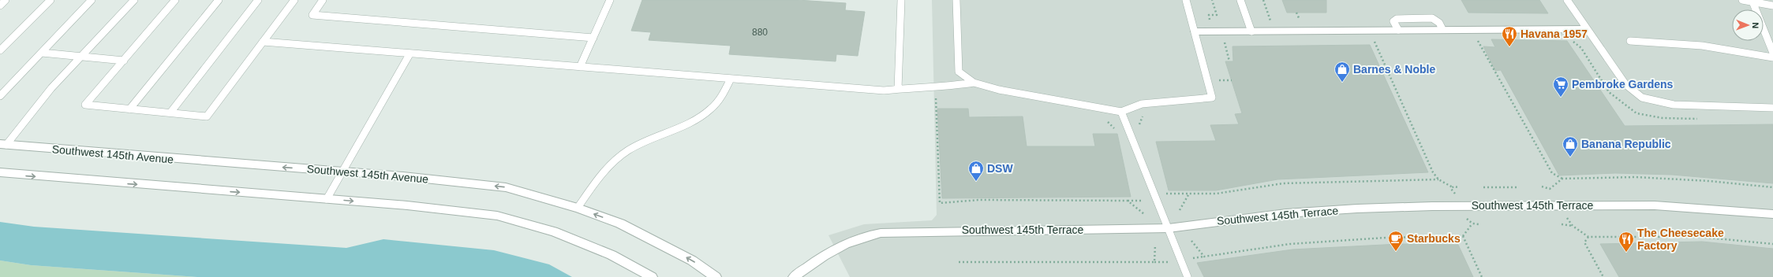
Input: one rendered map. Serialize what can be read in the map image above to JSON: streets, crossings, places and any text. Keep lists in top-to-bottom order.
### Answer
{
  "streets": {
    "street": ["Southwest 145th Avenue", "Southwest 145th Terrace"]
  },
  "places": {
    "restaurant": ["Havana 1957", "The Cheesecake Factory"],
    "shop": ["Barnes & Noble", "Banana Republic", "DSW"],
    "supermarket": ["Pembroke Gardens"],
    "cafe": ["Starbucks"]
  },
  "house_numbers": ["880"],
  "north": "right"
}
